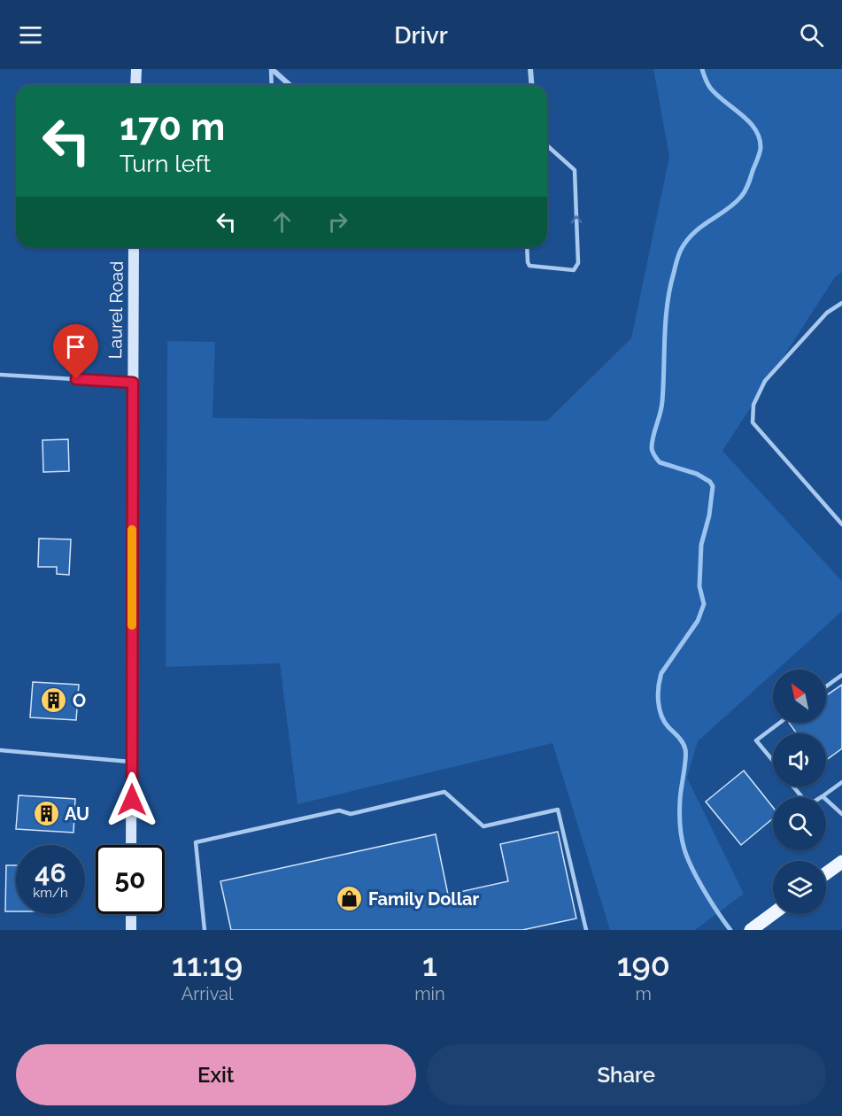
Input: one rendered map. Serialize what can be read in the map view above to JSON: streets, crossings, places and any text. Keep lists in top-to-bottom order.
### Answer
{
  "streets": {
    "main road": ["Laurel Road"]
  },
  "places": {
    "building": ["O", "AU"],
    "shop": ["Family Dollar"]
  },
  "north": "top left",
  "page": {
    "header": "Drivr",
    "turn": ["170 m", "Turn left"],
    "speed": "46 km/h",
    "limit": "50",
    "eta": [
      "11:19",
      "Arrival",
      "1",
      "min",
      "190",
      "m"
    ],
    "buttons": ["Exit", "Share"]
  }
}
